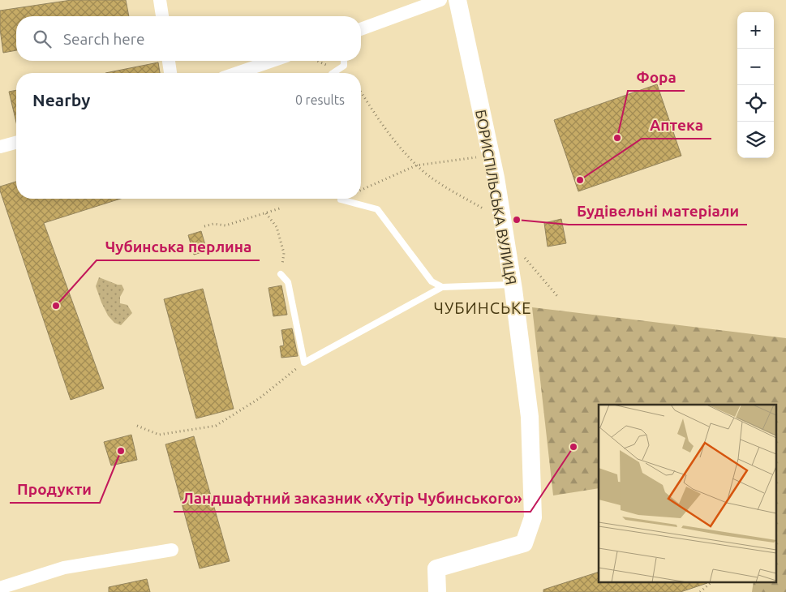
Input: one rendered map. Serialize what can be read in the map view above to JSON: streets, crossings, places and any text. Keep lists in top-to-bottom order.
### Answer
{
  "streets": {
    "street": ["БОРИСПІЛЬСЬКА ВУЛИЦЯ"]
  },
  "districts": ["ЧУБИНСЬКЕ"],
  "places": [
    "Фора",
    "Аптека",
    "Будівельні матеріали",
    "Чубинська перлина",
    "Ландшафтний заказник «Хутір Чубинського»",
    "Продукти"
  ],
  "page": {
    "map_buttons": ["+", "−"],
    "search": "Search here",
    "heading": ["Nearby", "0 results"]
  }
}
